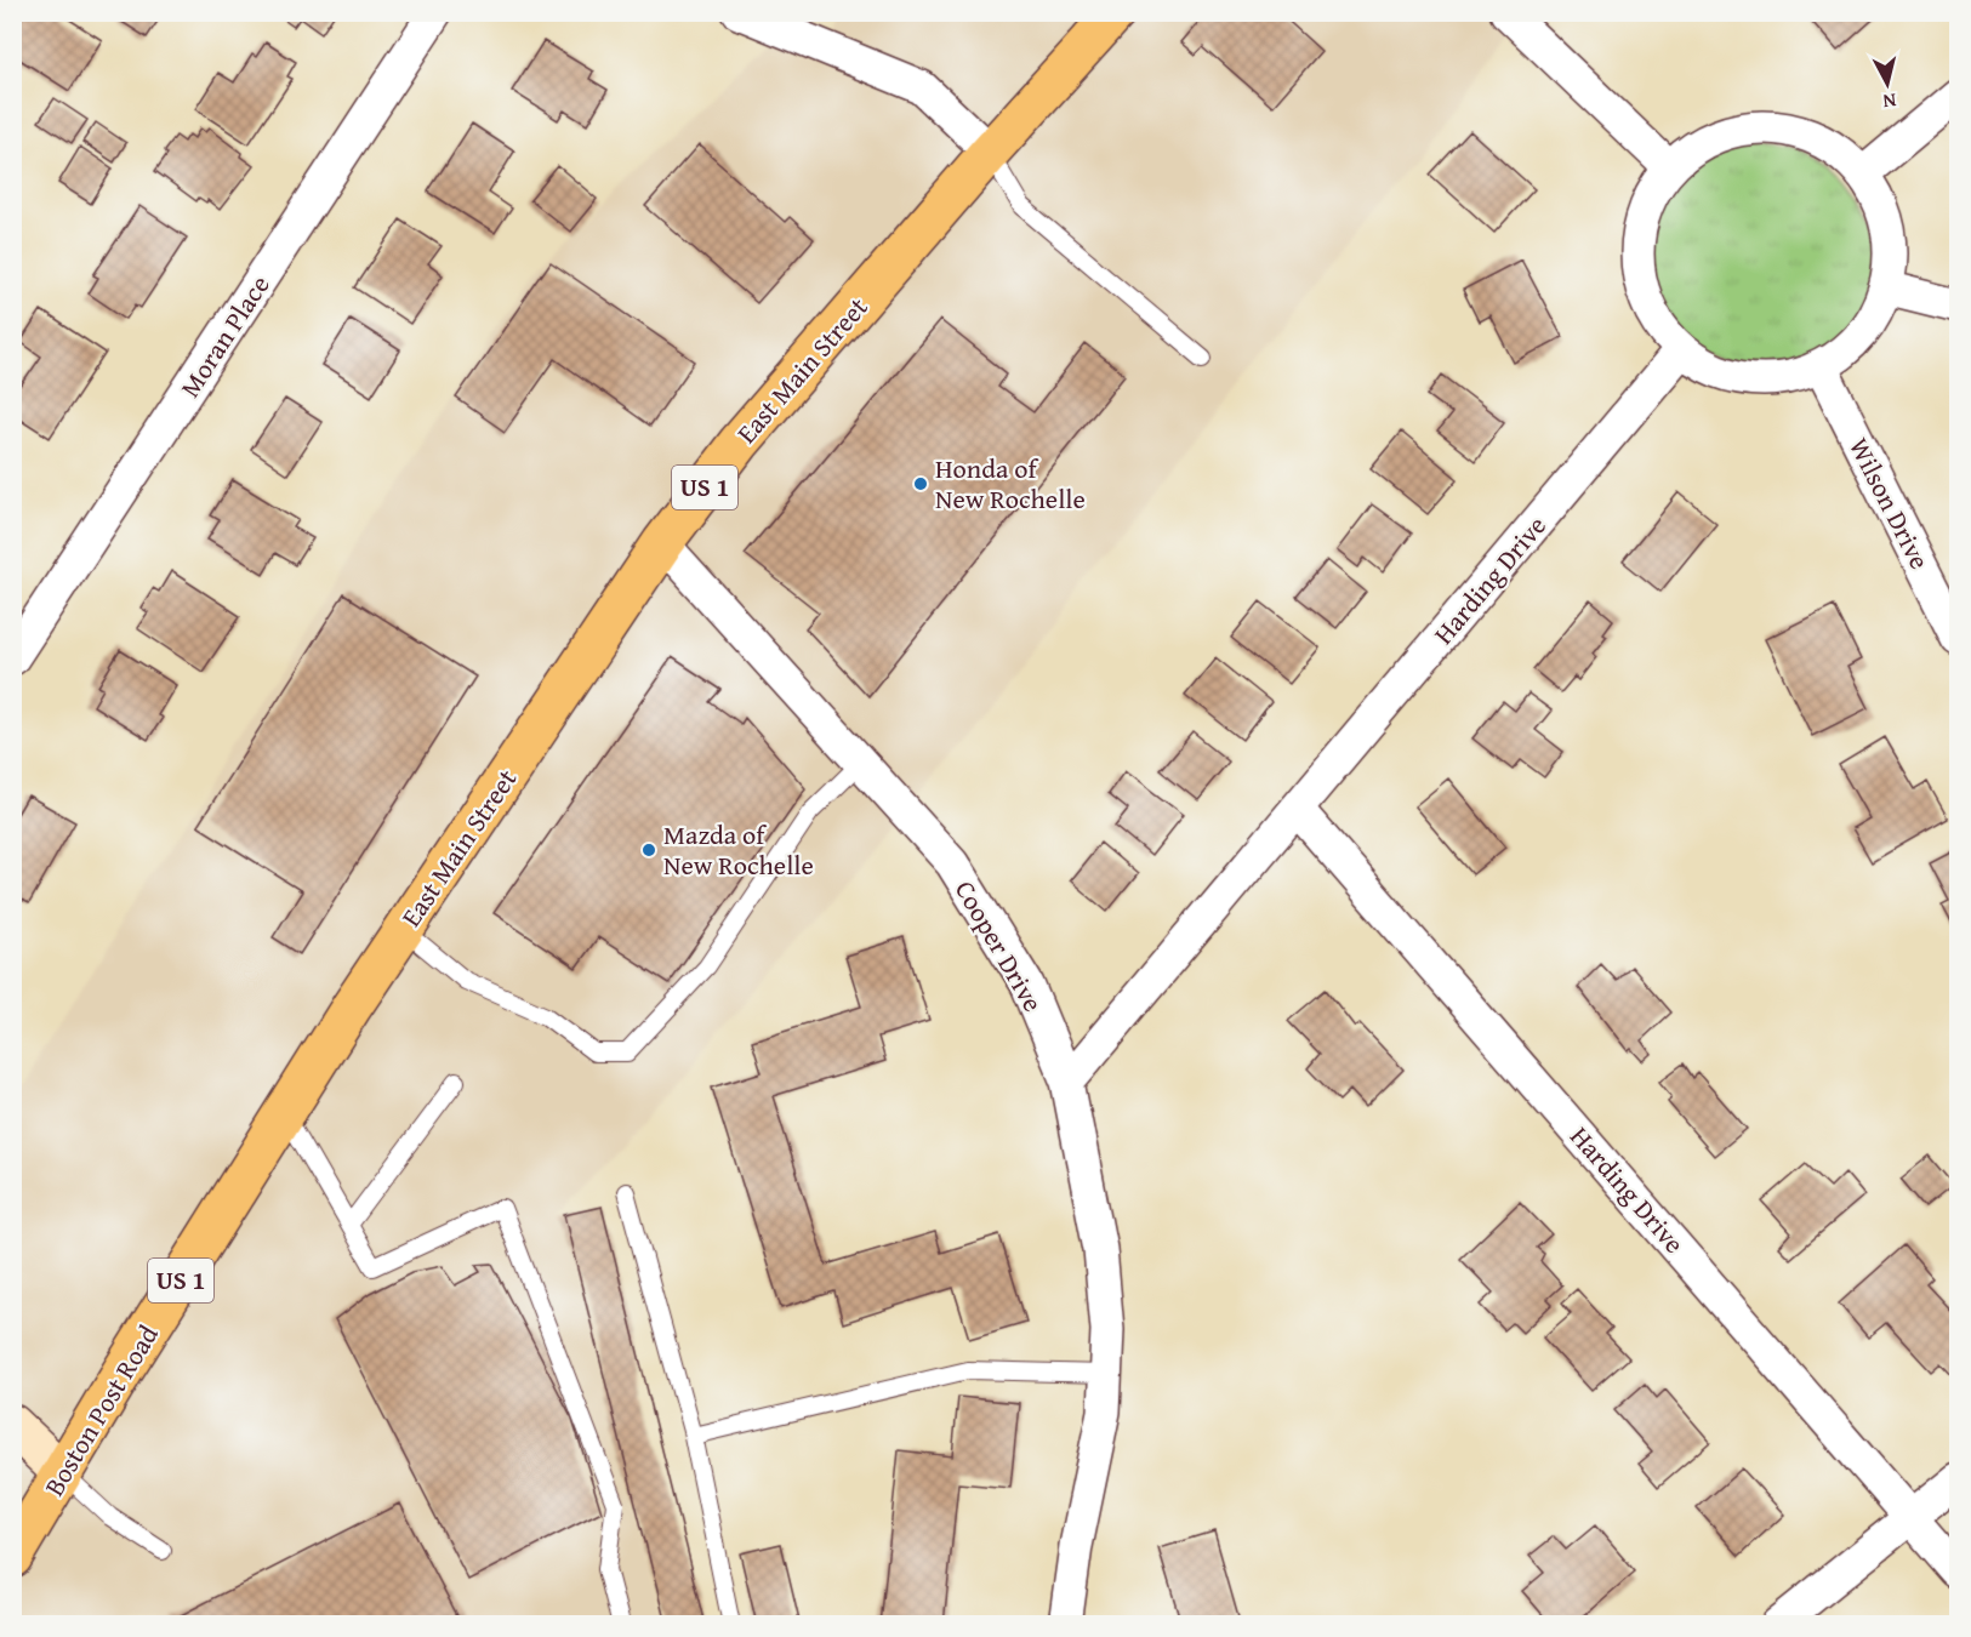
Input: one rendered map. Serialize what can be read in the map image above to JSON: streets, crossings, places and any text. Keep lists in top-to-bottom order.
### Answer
{
  "streets": {
    "main road": ["East Main Street", "US 1", "Boston Post Road"],
    "street": [
      "Moran Place",
      "Wilson Drive",
      "Harding Drive",
      "Cooper Drive"
    ]
  },
  "crossings": [
    ["East Main Street", "Cooper Drive"],
    ["East Main Street", "Boston Post Road"],
    ["Wilson Drive", "Harding Drive"],
    ["Harding Drive", "Cooper Drive"]
  ],
  "places": ["Honda of New Rochelle", "Mazda of New Rochelle"],
  "north": "bottom"
}
